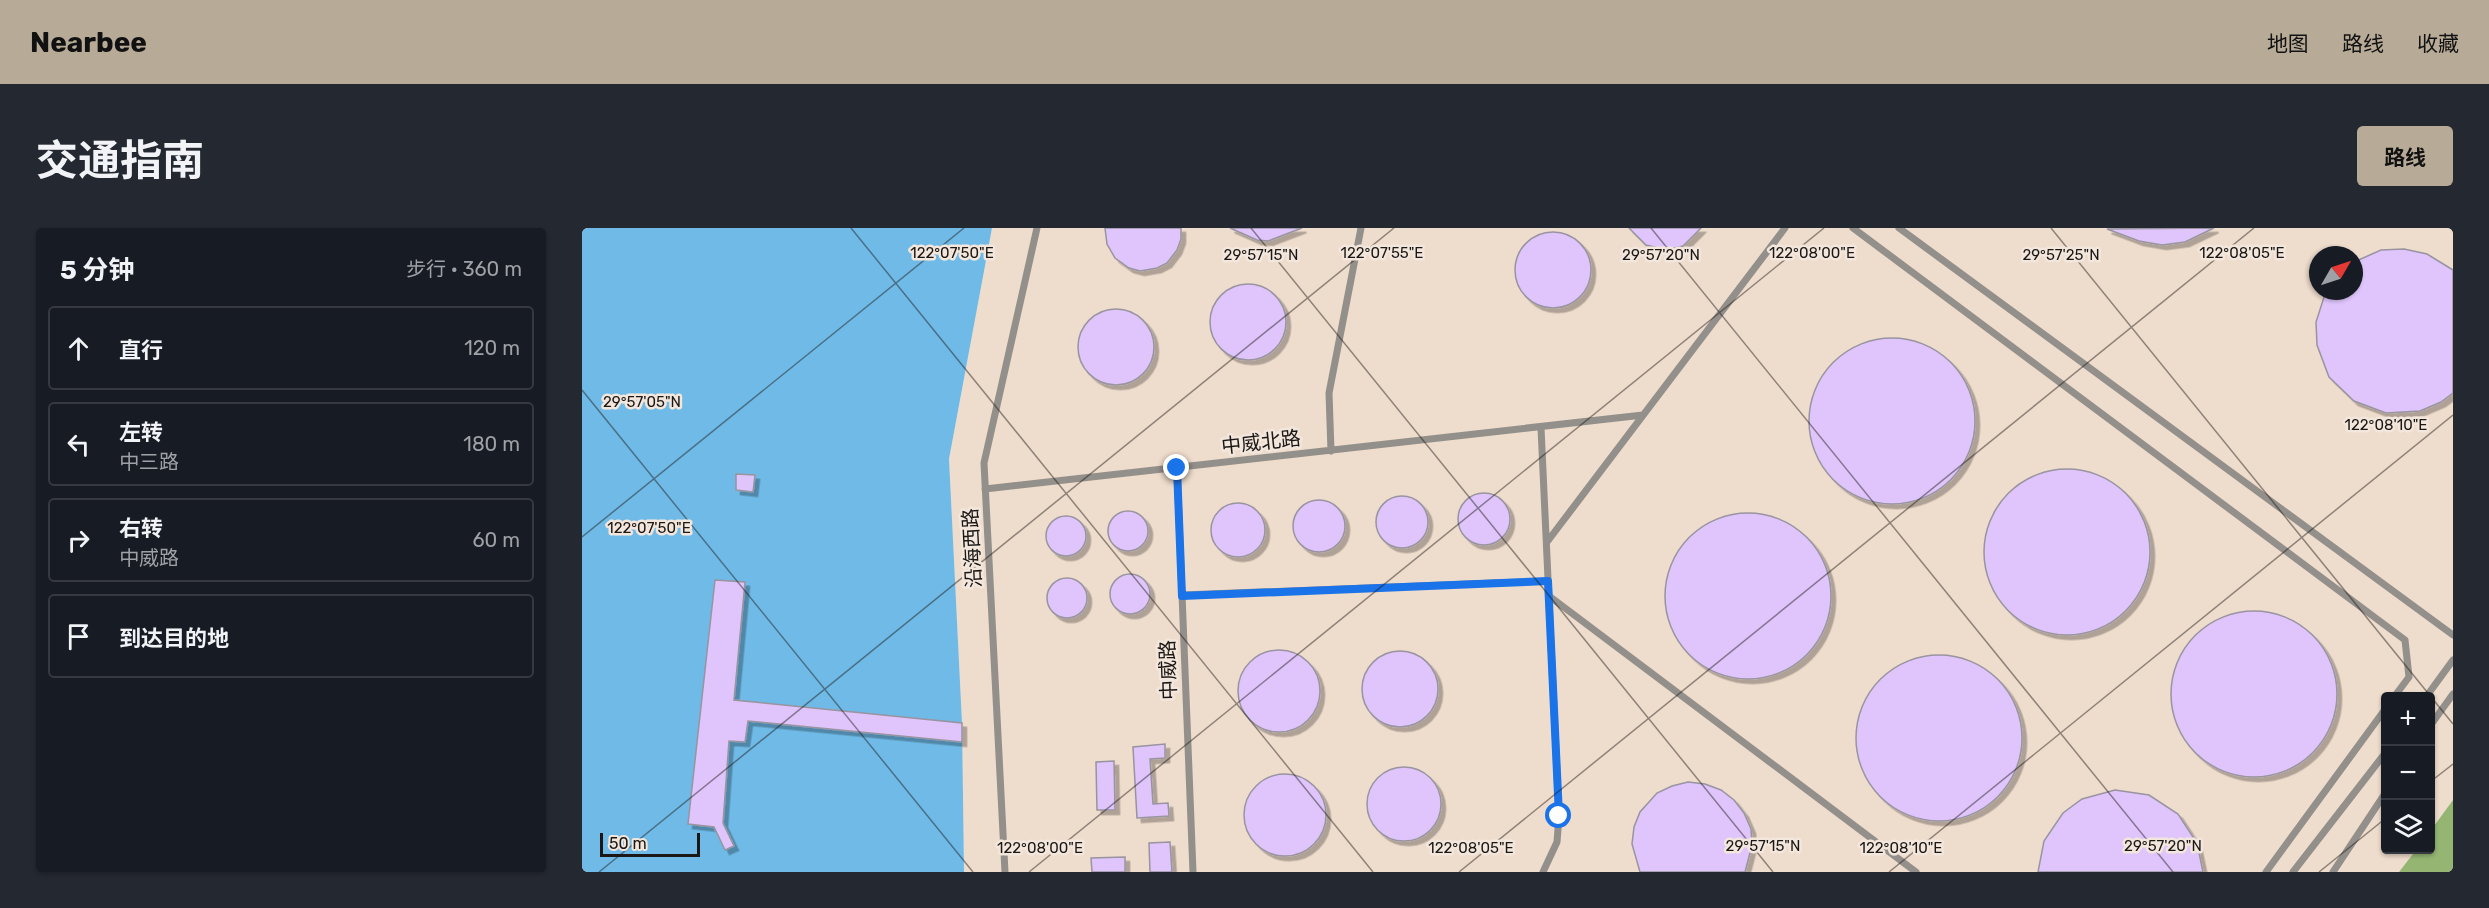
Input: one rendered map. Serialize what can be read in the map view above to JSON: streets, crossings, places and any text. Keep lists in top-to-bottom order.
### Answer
{
  "streets": {
    "lane": ["中威北路", "沿海西路", "中威路"]
  },
  "crossings": [
    ["中威北路", "沿海西路"],
    ["中威北路", "中威路"]
  ],
  "scale_bar": "50 m",
  "north": "top right",
  "page": {
    "header": "Nearbee",
    "nav": ["地图", "路线", "收藏"],
    "title": "交通指南",
    "buttons": "路线",
    "heading": ["5 分钟", "步行 · 360 m"],
    "list": [
      ["直行", "120 m"],
      ["左转", "中三路", "180 m"],
      ["右转", "中威路", "60 m"],
      "到达目的地"
    ],
    "map_buttons": ["+", "−"],
    "scale": "50 m"
  },
  "coordinates": [
    "122°07'50\"E",
    "122°08'00\"E",
    "122°07'55\"E",
    "122°08'05\"E",
    "29°57'15\"N",
    "29°57'20\"N",
    "29°57'25\"N",
    "29°57'05\"N",
    "122°08'10\"E"
  ]
}
